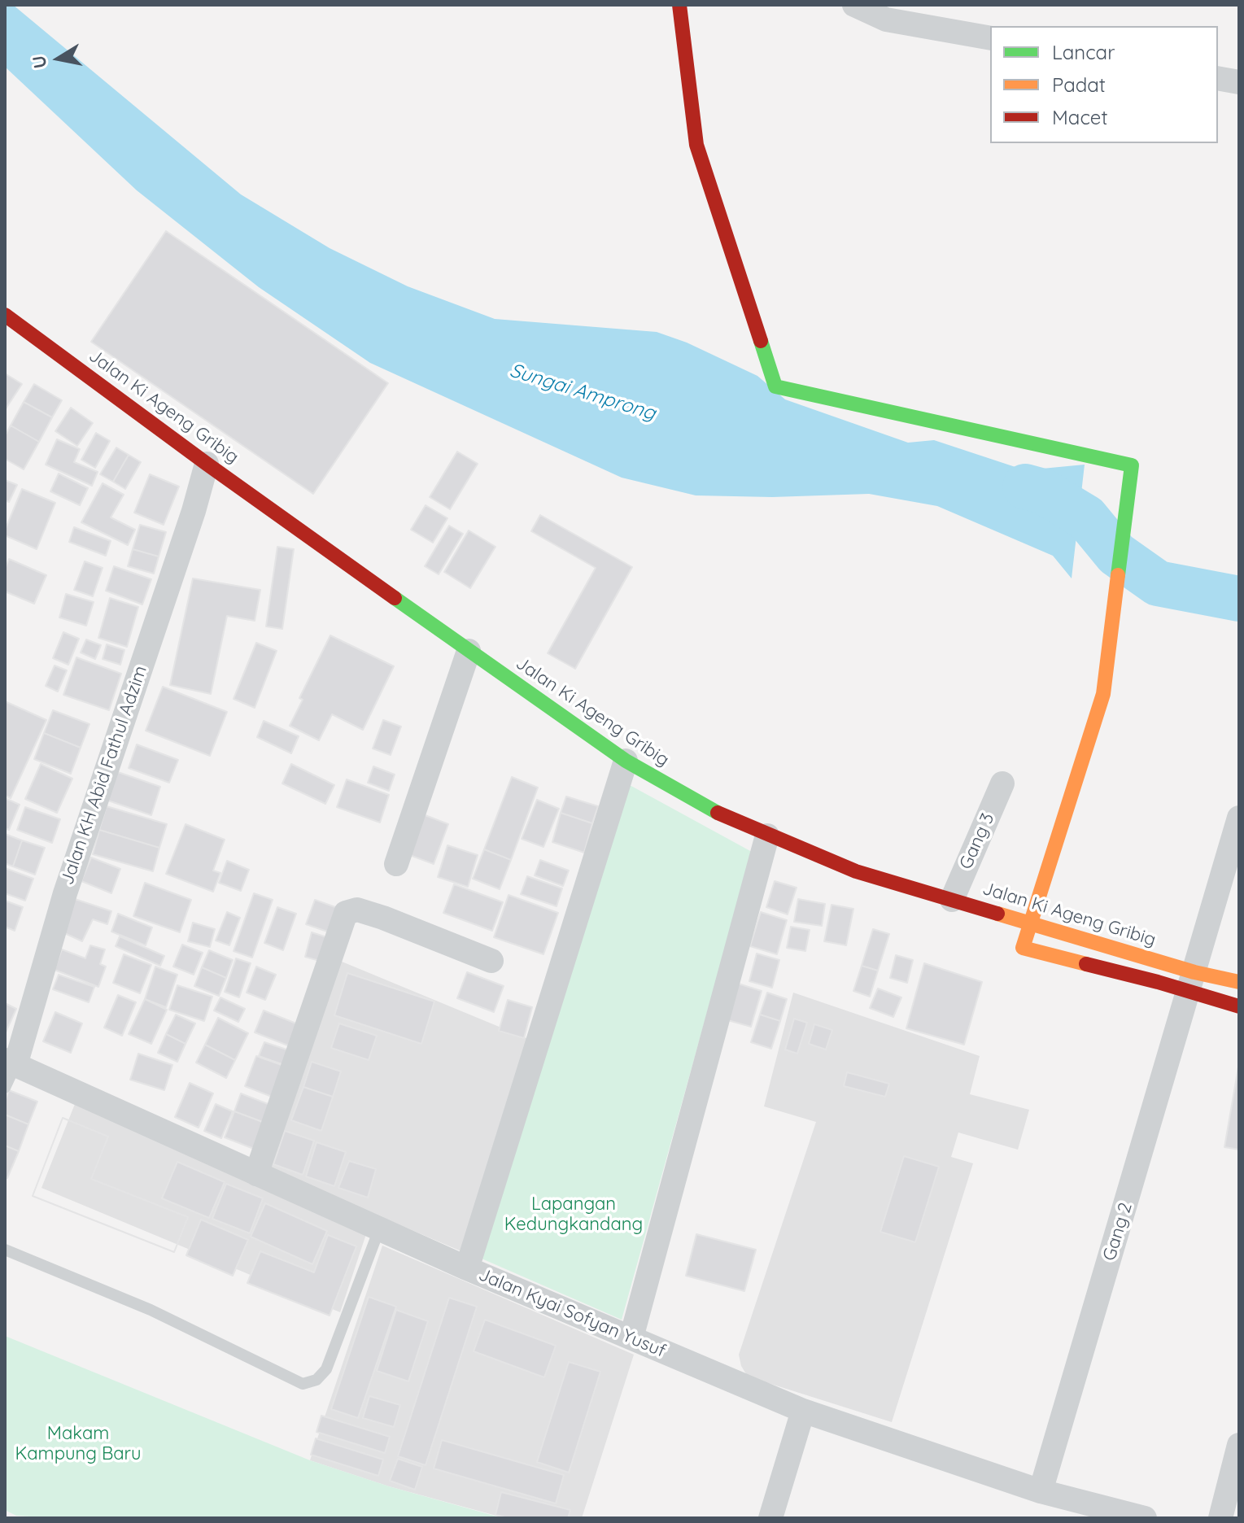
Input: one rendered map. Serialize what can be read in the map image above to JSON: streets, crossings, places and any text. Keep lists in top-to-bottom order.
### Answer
{
  "streets": {
    "street": [
      "Jalan Ki Ageng Gribig",
      "Jalan KH Abid Fathul Adzim",
      "Gang 3",
      "Gang 2",
      "Jalan Kyai Sofyan Yusuf"
    ]
  },
  "crossings": [
    ["Jalan Ki Ageng Gribig", "Jalan KH Abid Fathul Adzim"],
    ["Jalan Ki Ageng Gribig", "Gang 3"],
    ["Jalan Ki Ageng Gribig", "Gang 2"],
    ["Jalan KH Abid Fathul Adzim", "Jalan Kyai Sofyan Yusuf"],
    ["Gang 2", "Jalan Kyai Sofyan Yusuf"]
  ],
  "water": ["Sungai Amprong"],
  "parks": ["Lapangan Kedungkandang", "Makam Kampung Baru"],
  "legend": ["Lancar", "Padat", "Macet"],
  "north": "left"
}
